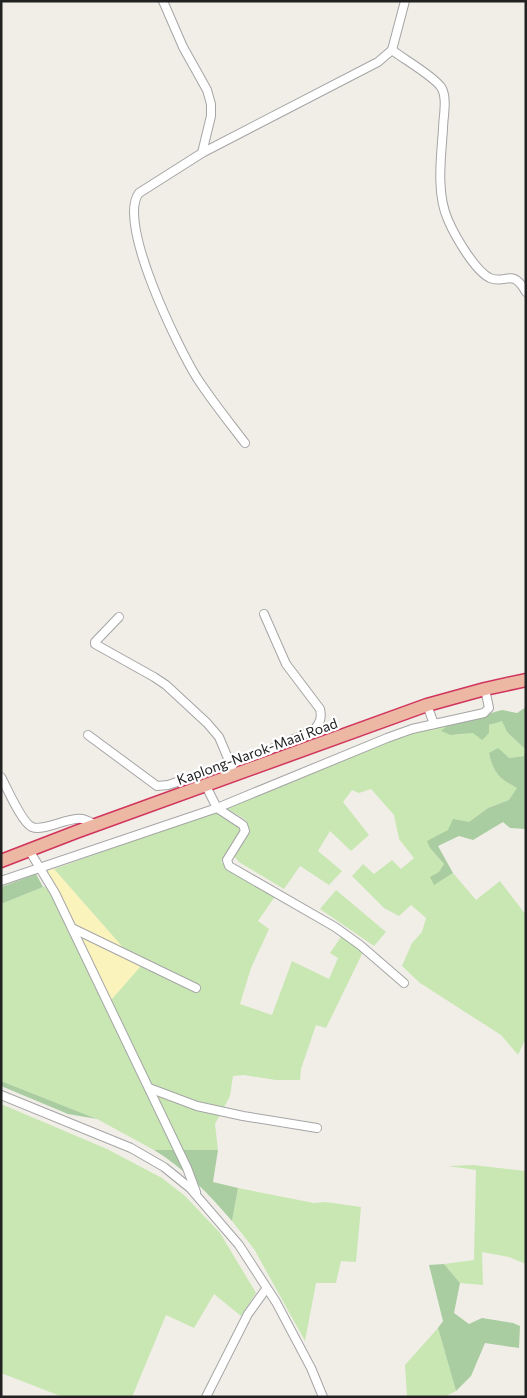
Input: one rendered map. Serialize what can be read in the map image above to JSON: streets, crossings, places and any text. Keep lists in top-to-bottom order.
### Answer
{
  "streets": {
    "highway": ["Kaplong-Narok-Maai Road"]
  }
}
